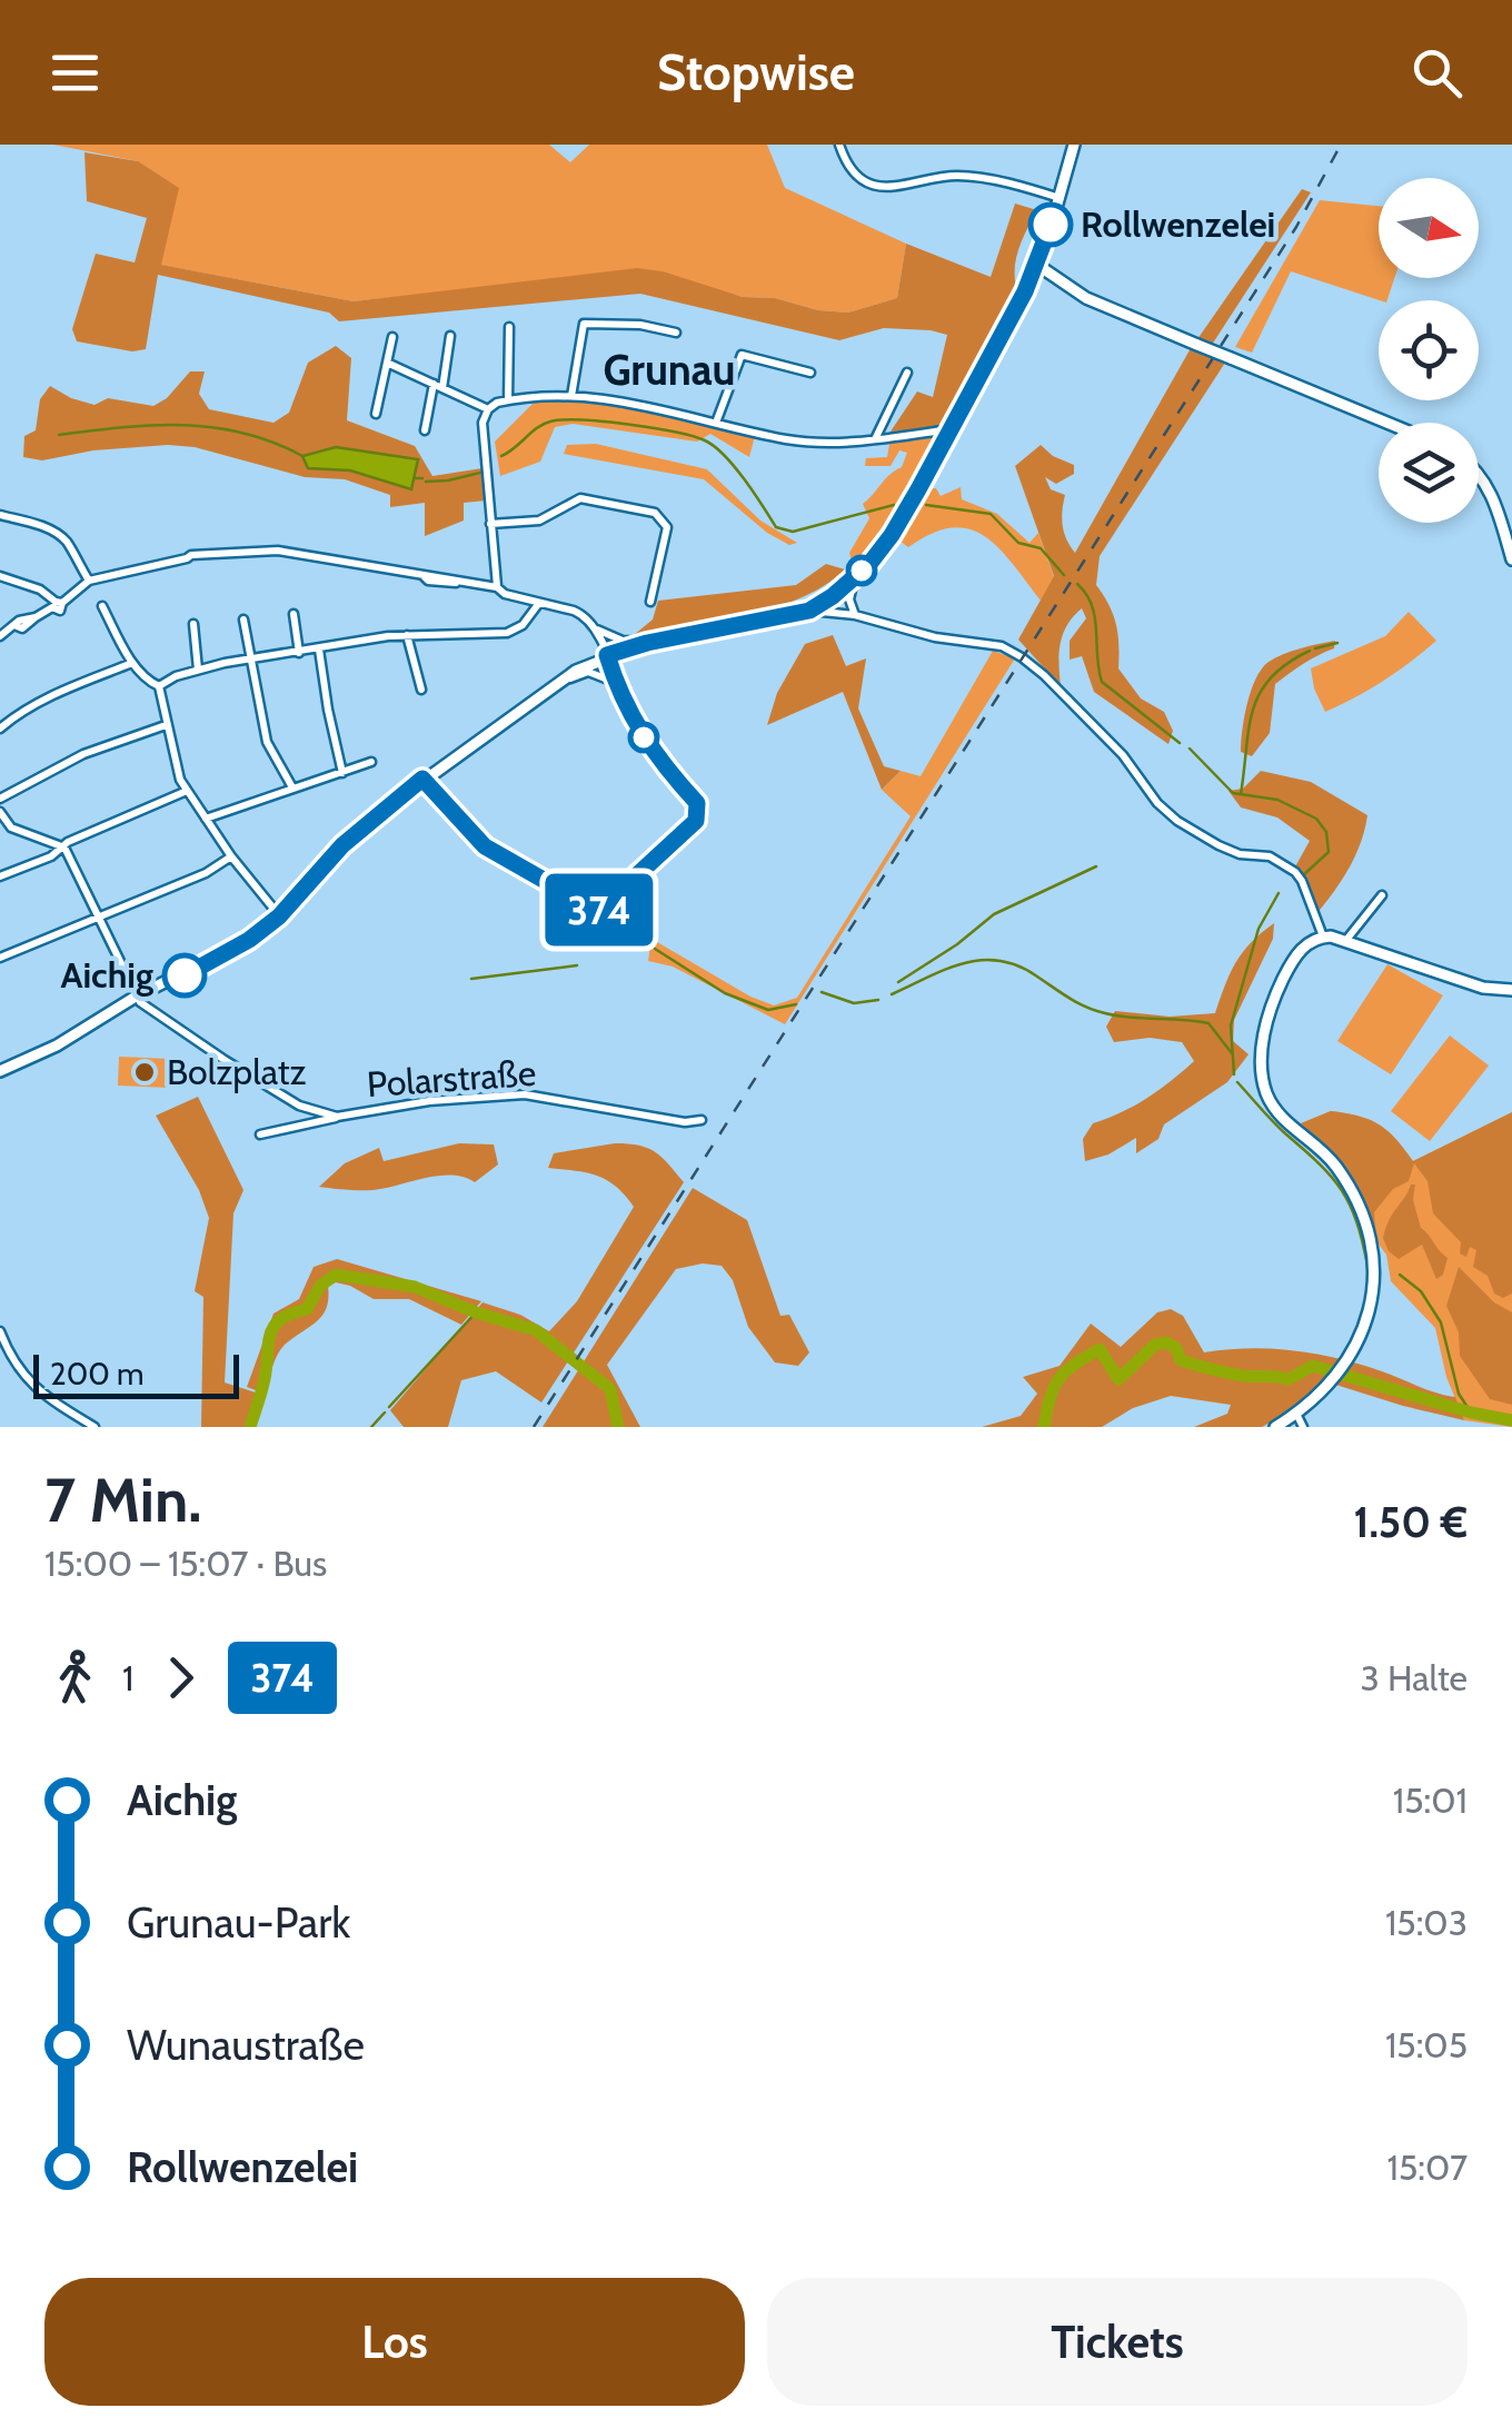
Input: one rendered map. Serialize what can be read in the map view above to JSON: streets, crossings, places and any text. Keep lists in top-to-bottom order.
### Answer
{
  "streets": {
    "street": ["Polarstraße"]
  },
  "districts": ["Grunau"],
  "places": ["Rollwenzelei", "Aichig", "Bolzplatz"],
  "lines": ["bus line 374"],
  "scale_bar": "200 m",
  "north": "right",
  "page": {
    "header": "Stopwise",
    "on_map": "374",
    "scale": "200 m",
    "heading": ["7 Min.", "15:00 – 15:07 · Bus", "1.50 €"],
    "legs": ["1", "374", "3 Halte"],
    "list": [
      {
        "name": "Aichig",
        "value": "15:01"
      },
      {
        "name": "Grunau-Park",
        "value": "15:03"
      },
      {
        "name": "Wunaustraße",
        "value": "15:05"
      },
      {
        "name": "Rollwenzelei",
        "value": "15:07"
      }
    ],
    "buttons": ["Los", "Tickets"]
  }
}
